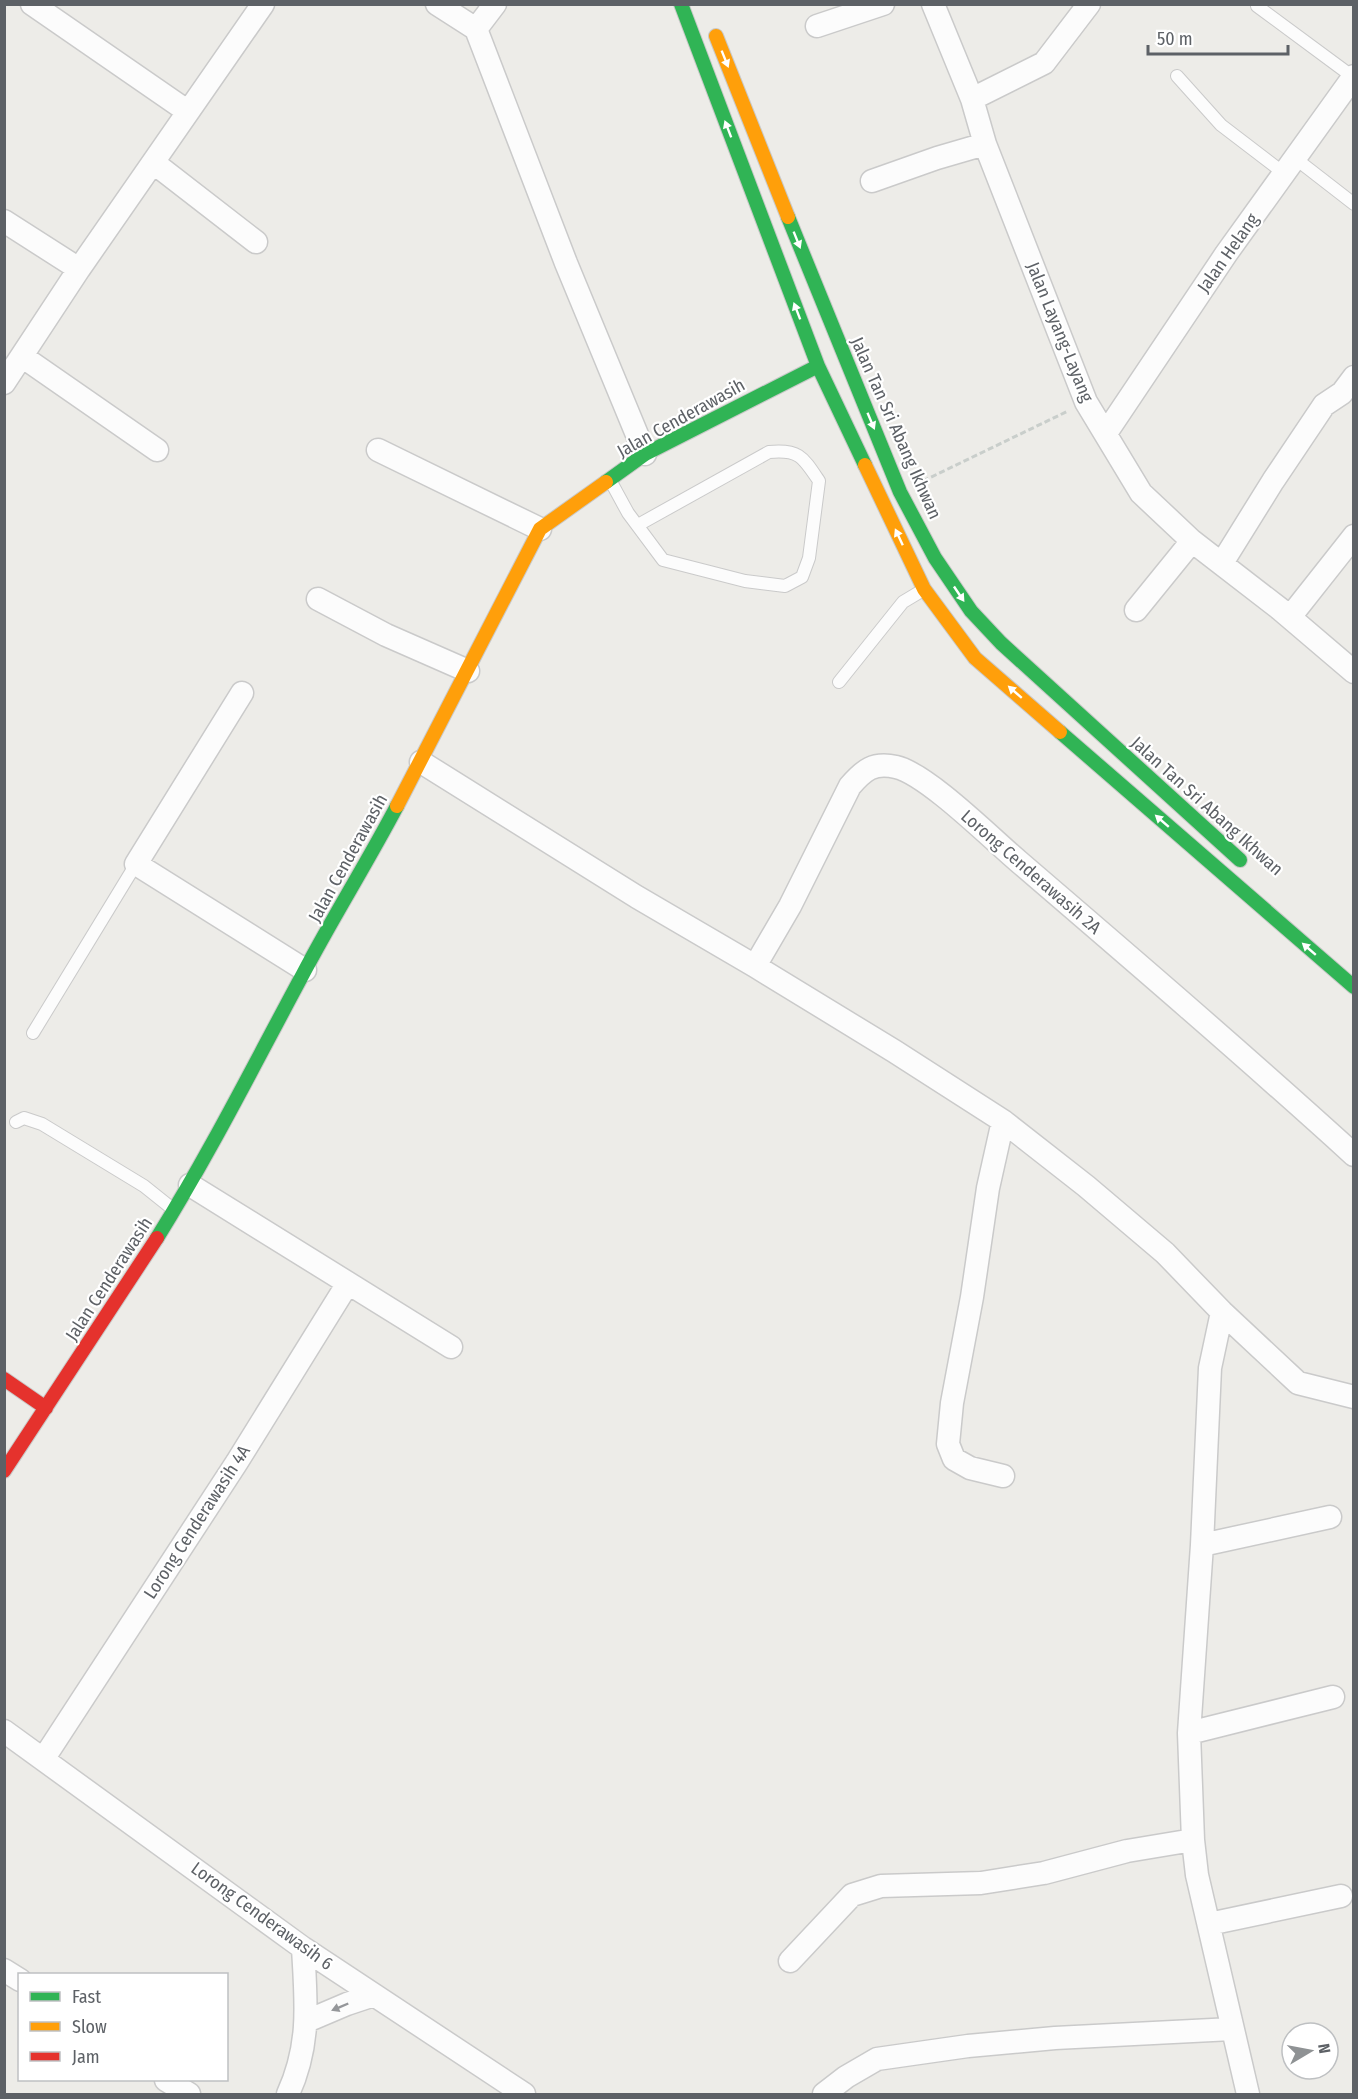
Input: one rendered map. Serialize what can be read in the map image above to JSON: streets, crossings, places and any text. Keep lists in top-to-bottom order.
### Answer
{
  "streets": {
    "street": [
      "Jalan Helang",
      "Jalan Layang-Layang",
      "Jalan Cenderawasih",
      "Jalan Tan Sri Abang Ikhwan",
      "Lorong Cenderawasih 2A",
      "Lorong Cenderawasih 4A",
      "Lorong Cenderawasih 6"
    ]
  },
  "crossings": [
    ["Jalan Helang", "Jalan Layang-Layang"],
    ["Lorong Cenderawasih 4A", "Lorong Cenderawasih 6"]
  ],
  "legend": ["Fast", "Slow", "Jam"],
  "scale_bar": "50 m",
  "north": "right"
}
